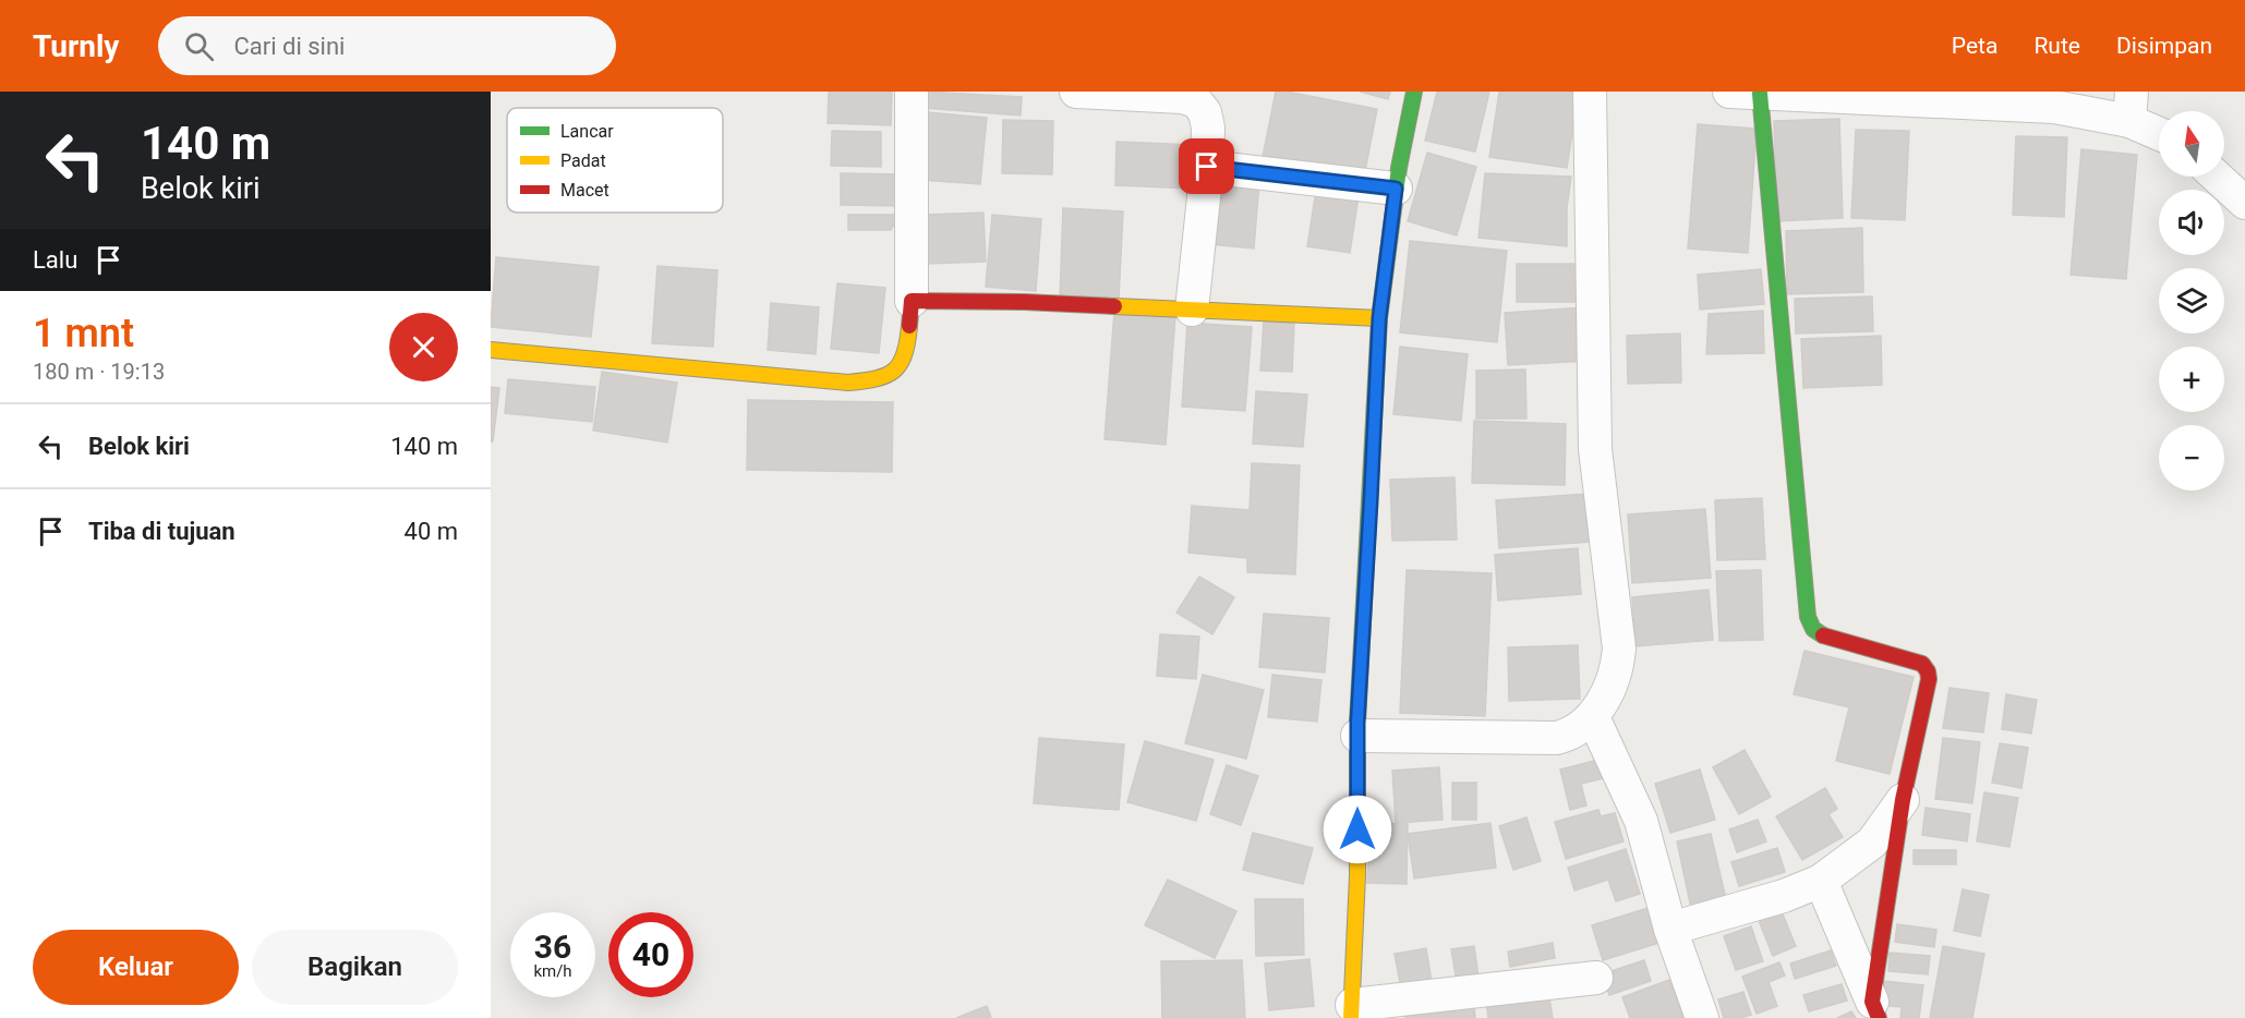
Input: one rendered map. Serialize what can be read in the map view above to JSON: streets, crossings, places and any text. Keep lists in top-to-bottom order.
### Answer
{
  "legend": ["Lancar", "Padat", "Macet"],
  "north": "top",
  "page": {
    "header": "Turnly",
    "search": "Cari di sini",
    "nav": ["Peta", "Rute", "Disimpan"],
    "turn": ["140 m", "Belok kiri"],
    "map_buttons": ["+", "−"],
    "then": "Lalu",
    "heading": ["1 mnt", "180 m · 19:13"],
    "list": [
      {
        "name": "Belok kiri",
        "value": "140 m"
      },
      {
        "name": "Tiba di tujuan",
        "value": "40 m"
      }
    ],
    "speed": "36 km/h",
    "limit": "40",
    "buttons": ["Keluar", "Bagikan"]
  }
}
